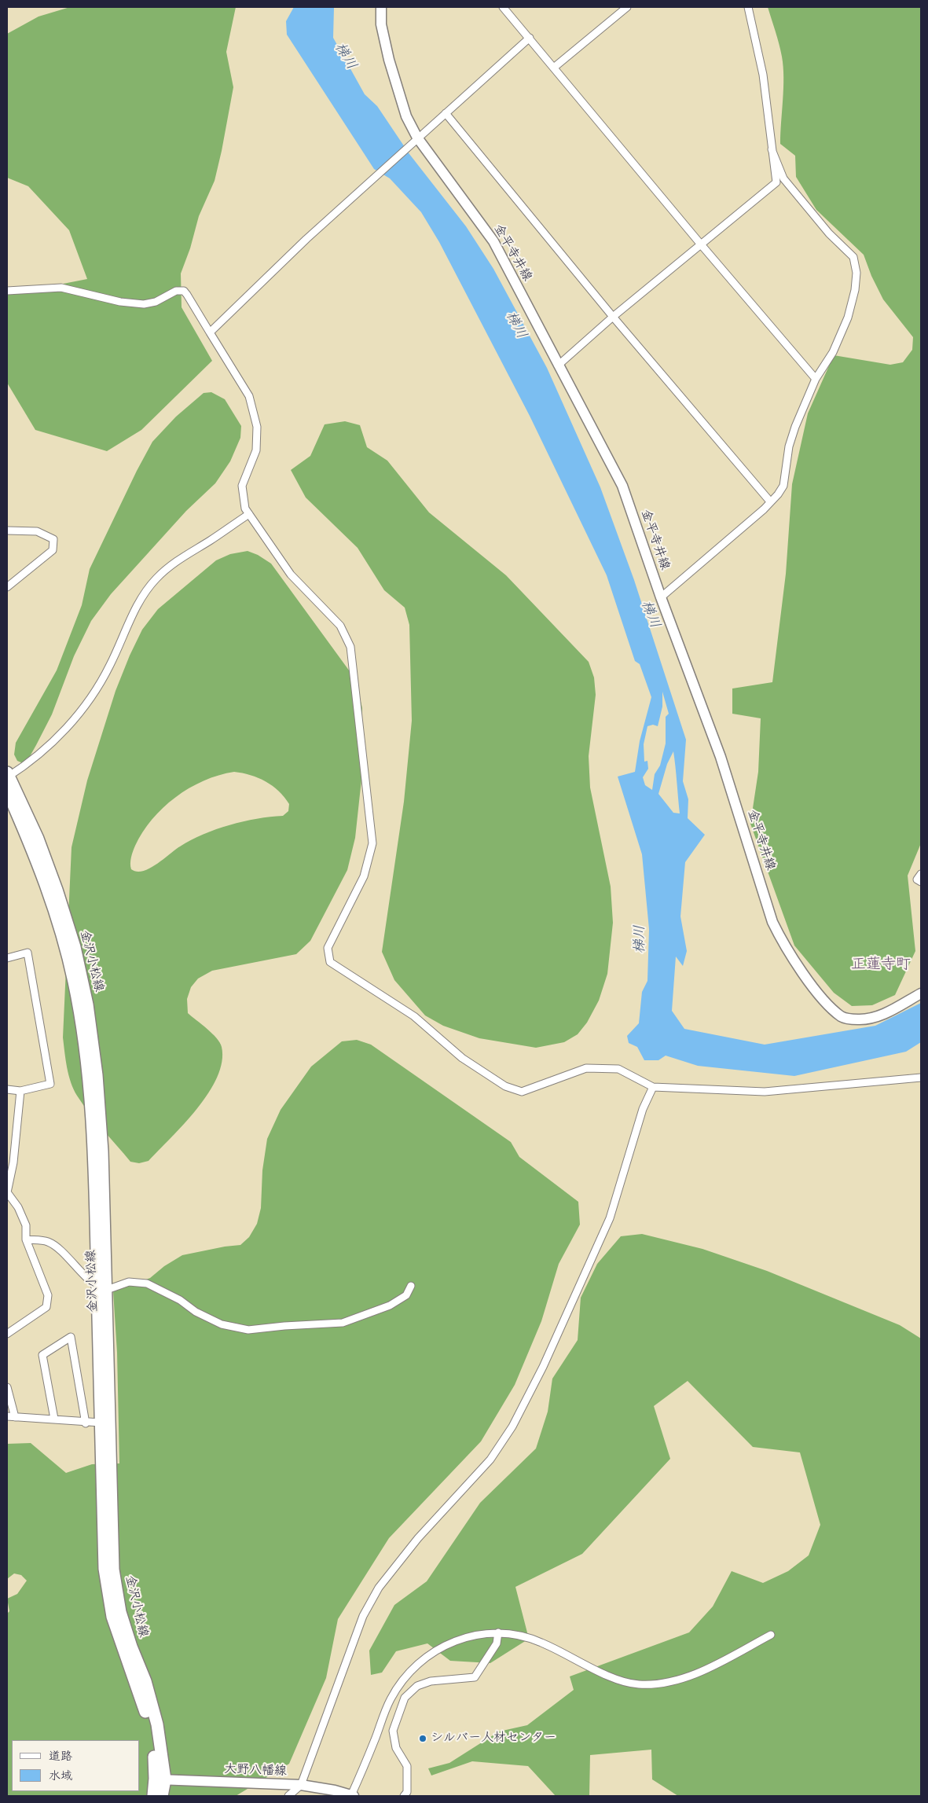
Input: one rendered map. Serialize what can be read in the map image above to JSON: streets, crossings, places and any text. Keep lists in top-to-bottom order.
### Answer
{
  "streets": {
    "main road": ["金平寺井線", "金沢小松線", "大野八幡線"]
  },
  "crossings": [
    ["金沢小松線", "大野八幡線"]
  ],
  "districts": ["正蓮寺町"],
  "water": ["梯川"],
  "places": ["シルバー人材センター"],
  "legend": ["道路", "水域"]
}
